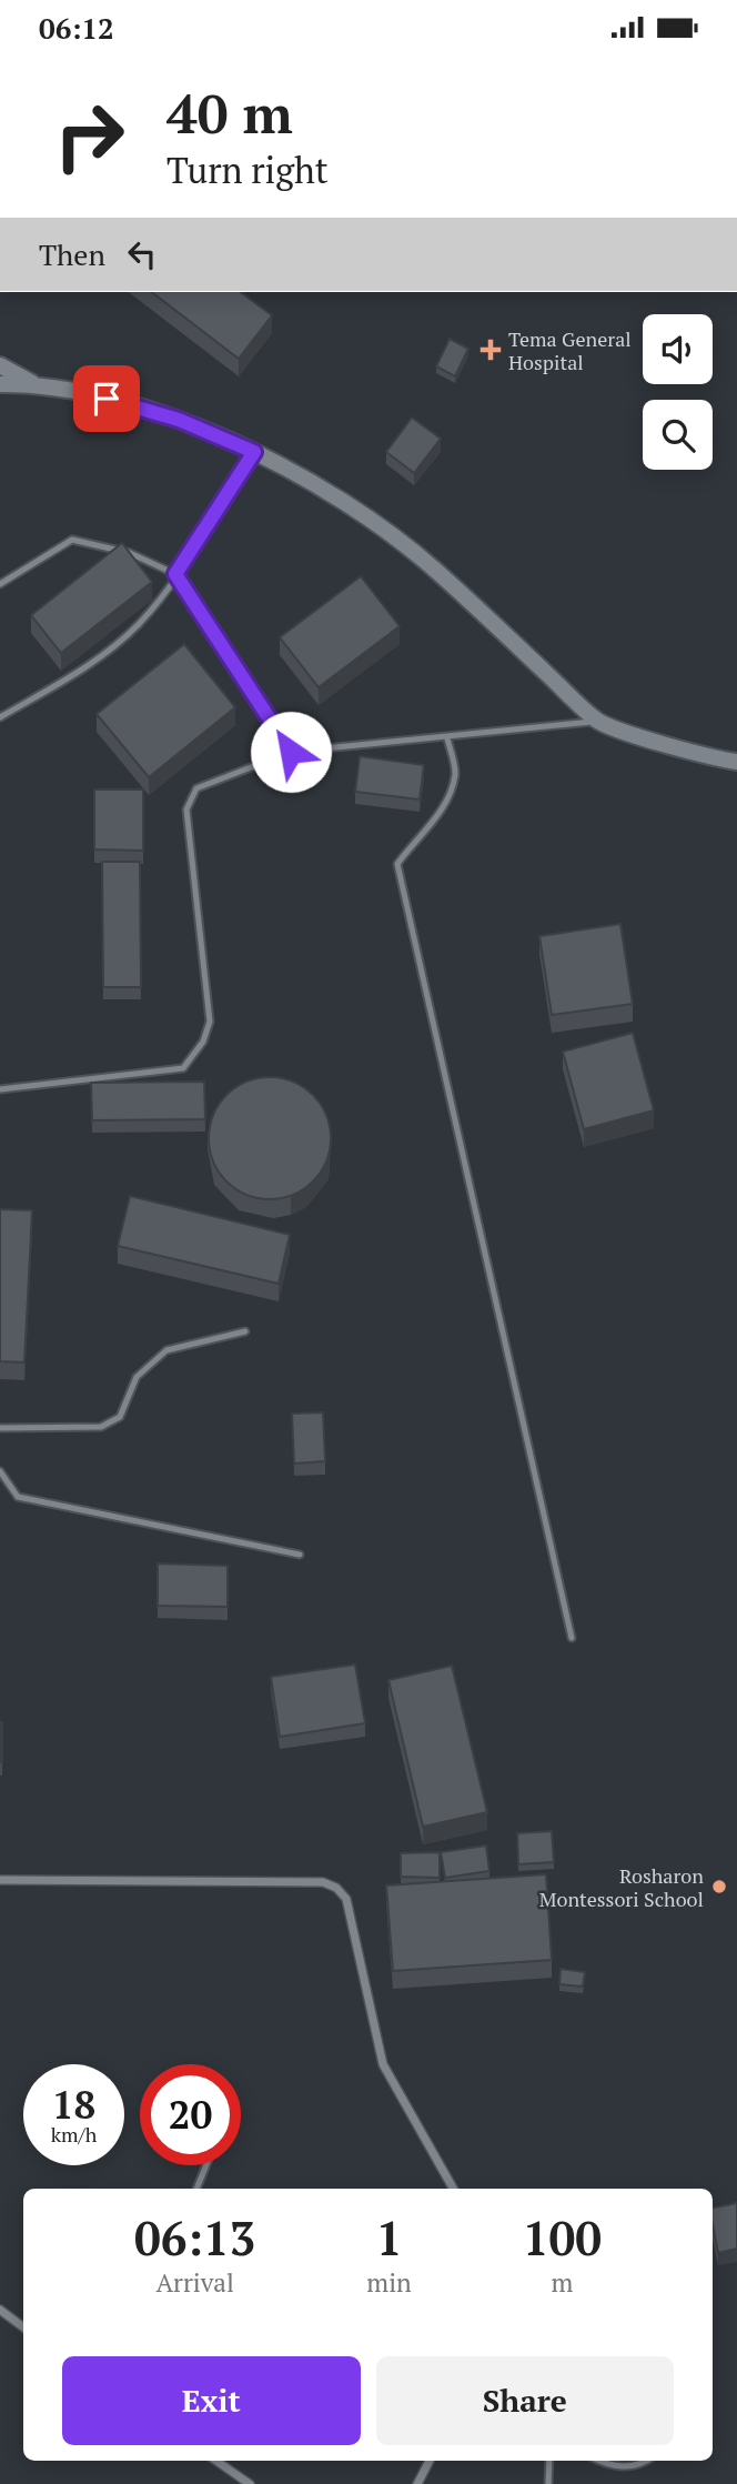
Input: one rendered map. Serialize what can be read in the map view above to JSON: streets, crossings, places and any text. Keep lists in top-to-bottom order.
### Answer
{
  "places": {
    "health": ["Tema General Hospital"],
    "other": ["Rosharon Montessori School"]
  },
  "page": {
    "status": "06:12",
    "turn": ["40 m", "Turn right"],
    "then": "Then",
    "speed": "18 km/h",
    "limit": "20",
    "eta": [
      "06:13",
      "Arrival",
      "1",
      "min",
      "100",
      "m"
    ],
    "buttons": ["Exit", "Share"]
  }
}
